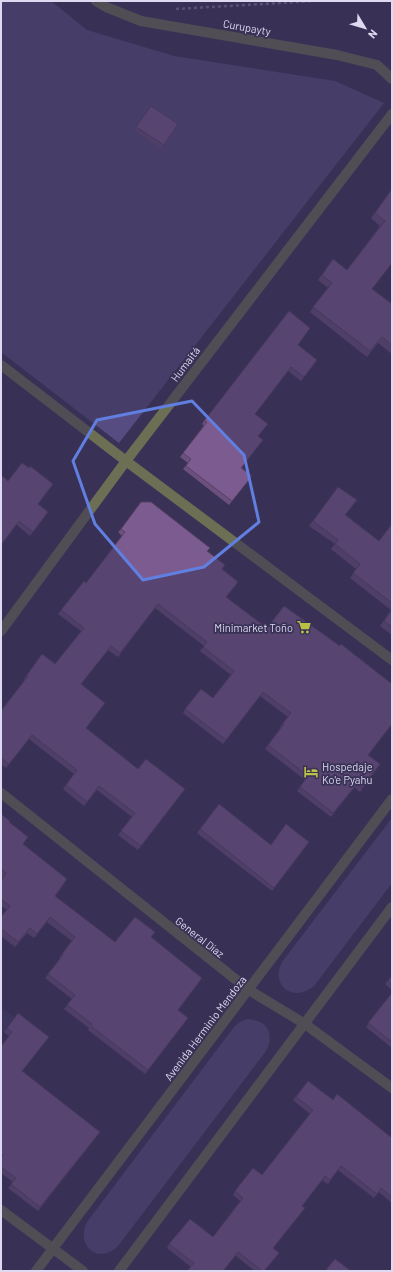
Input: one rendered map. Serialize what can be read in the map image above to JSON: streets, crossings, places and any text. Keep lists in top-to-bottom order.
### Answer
{
  "streets": {
    "street": [
      "Curupayty",
      "Humaitá",
      "General Díaz",
      "Avenida Herminio Mendoza"
    ]
  },
  "crossings": [
    ["General Díaz", "Avenida Herminio Mendoza"]
  ],
  "places": {
    "supermarket": ["Minimarket Toño"],
    "hotel": ["Hospedaje Ko'e Pyahu"]
  },
  "north": "bottom right"
}
